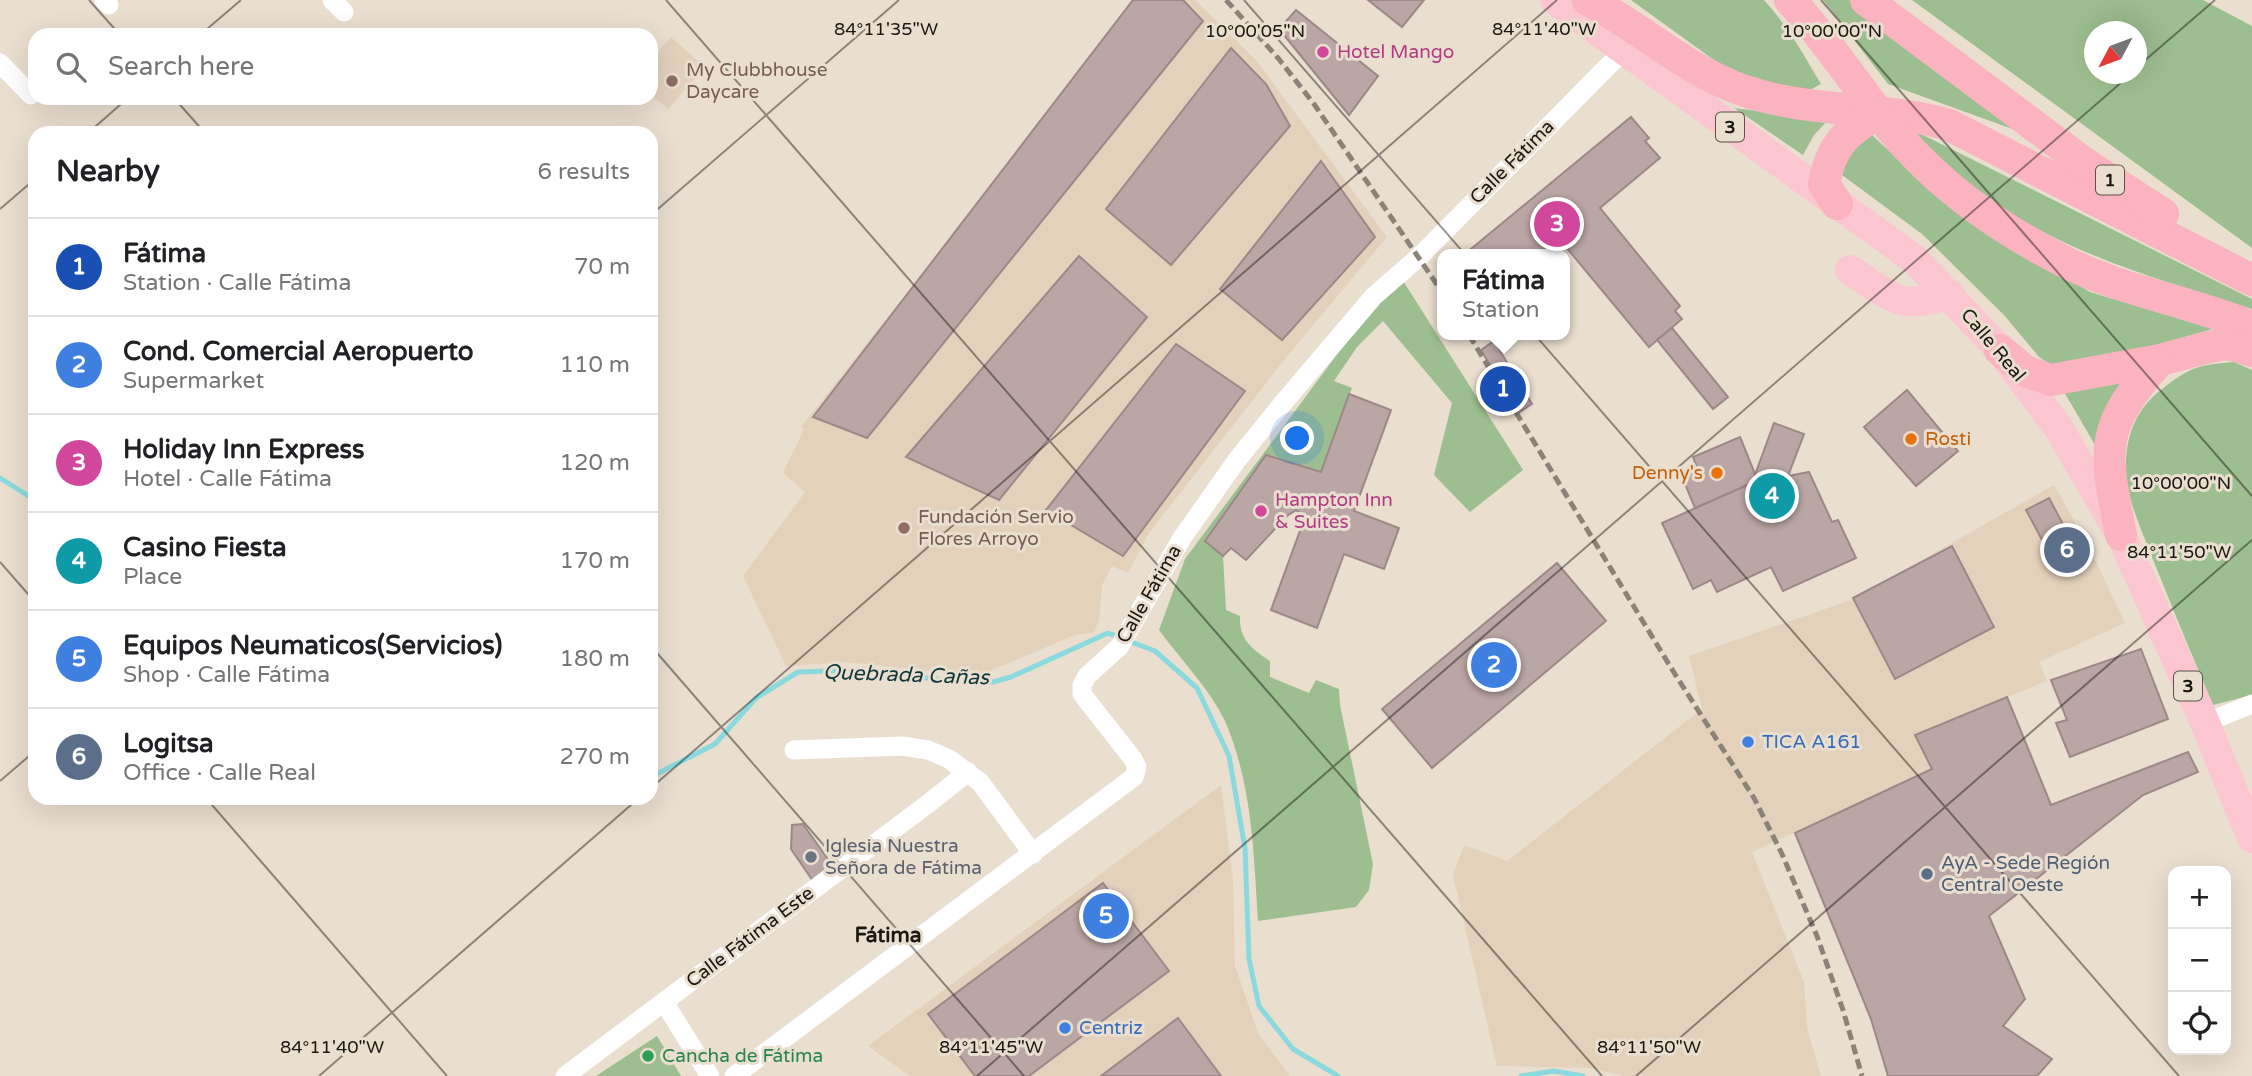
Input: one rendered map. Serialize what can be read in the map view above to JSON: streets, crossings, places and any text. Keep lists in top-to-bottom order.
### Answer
{
  "streets": {
    "highway": ["1"],
    "main road": ["3", "Calle Real"],
    "street": ["Calle Fátima", "Calle Fátima Este"]
  },
  "crossings": [
    ["Calle Fátima", "Calle Real"]
  ],
  "districts": ["Fátima"],
  "water": ["Quebrada Cañas"],
  "places": [
    "Hotel Mango",
    "My Clubbhouse Daycare",
    "Rosti",
    "Denny's",
    "Hampton Inn & Suites",
    "Fundación Servio Flores Arroyo",
    "TICA A161",
    "Iglesia Nuestra Señora de Fátima",
    "AyA - Sede Región Central Oeste",
    "Centriz",
    "Cancha de Fátima"
  ],
  "north": "bottom left",
  "page": {
    "search": "Search here",
    "heading": ["Nearby", "6 results"],
    "pins": [
      "3",
      "1",
      "4",
      "6",
      "2",
      "5"
    ],
    "list": [
      {
        "mark": "1",
        "name": "Fátima",
        "note": "Station · Calle Fátima",
        "value": "70 m"
      },
      {
        "mark": "2",
        "name": "Cond. Comercial Aeropuerto",
        "note": "Supermarket",
        "value": "110 m"
      },
      {
        "mark": "3",
        "name": "Holiday Inn Express",
        "note": "Hotel · Calle Fátima",
        "value": "120 m"
      },
      {
        "mark": "4",
        "name": "Casino Fiesta",
        "note": "Place",
        "value": "170 m"
      },
      {
        "mark": "5",
        "name": "Equipos Neumaticos(Servicios)",
        "note": "Shop · Calle Fátima",
        "value": "180 m"
      },
      {
        "mark": "6",
        "name": "Logitsa",
        "note": "Office · Calle Real",
        "value": "270 m"
      }
    ],
    "popup": ["Fátima", "Station"],
    "map_buttons": ["+", "−"]
  },
  "coordinates": [
    "84°11'35\"W",
    "84°11'40\"W",
    "10°00'05\"N",
    "10°00'00\"N",
    "84°11'50\"W",
    "84°11'45\"W"
  ]
}
